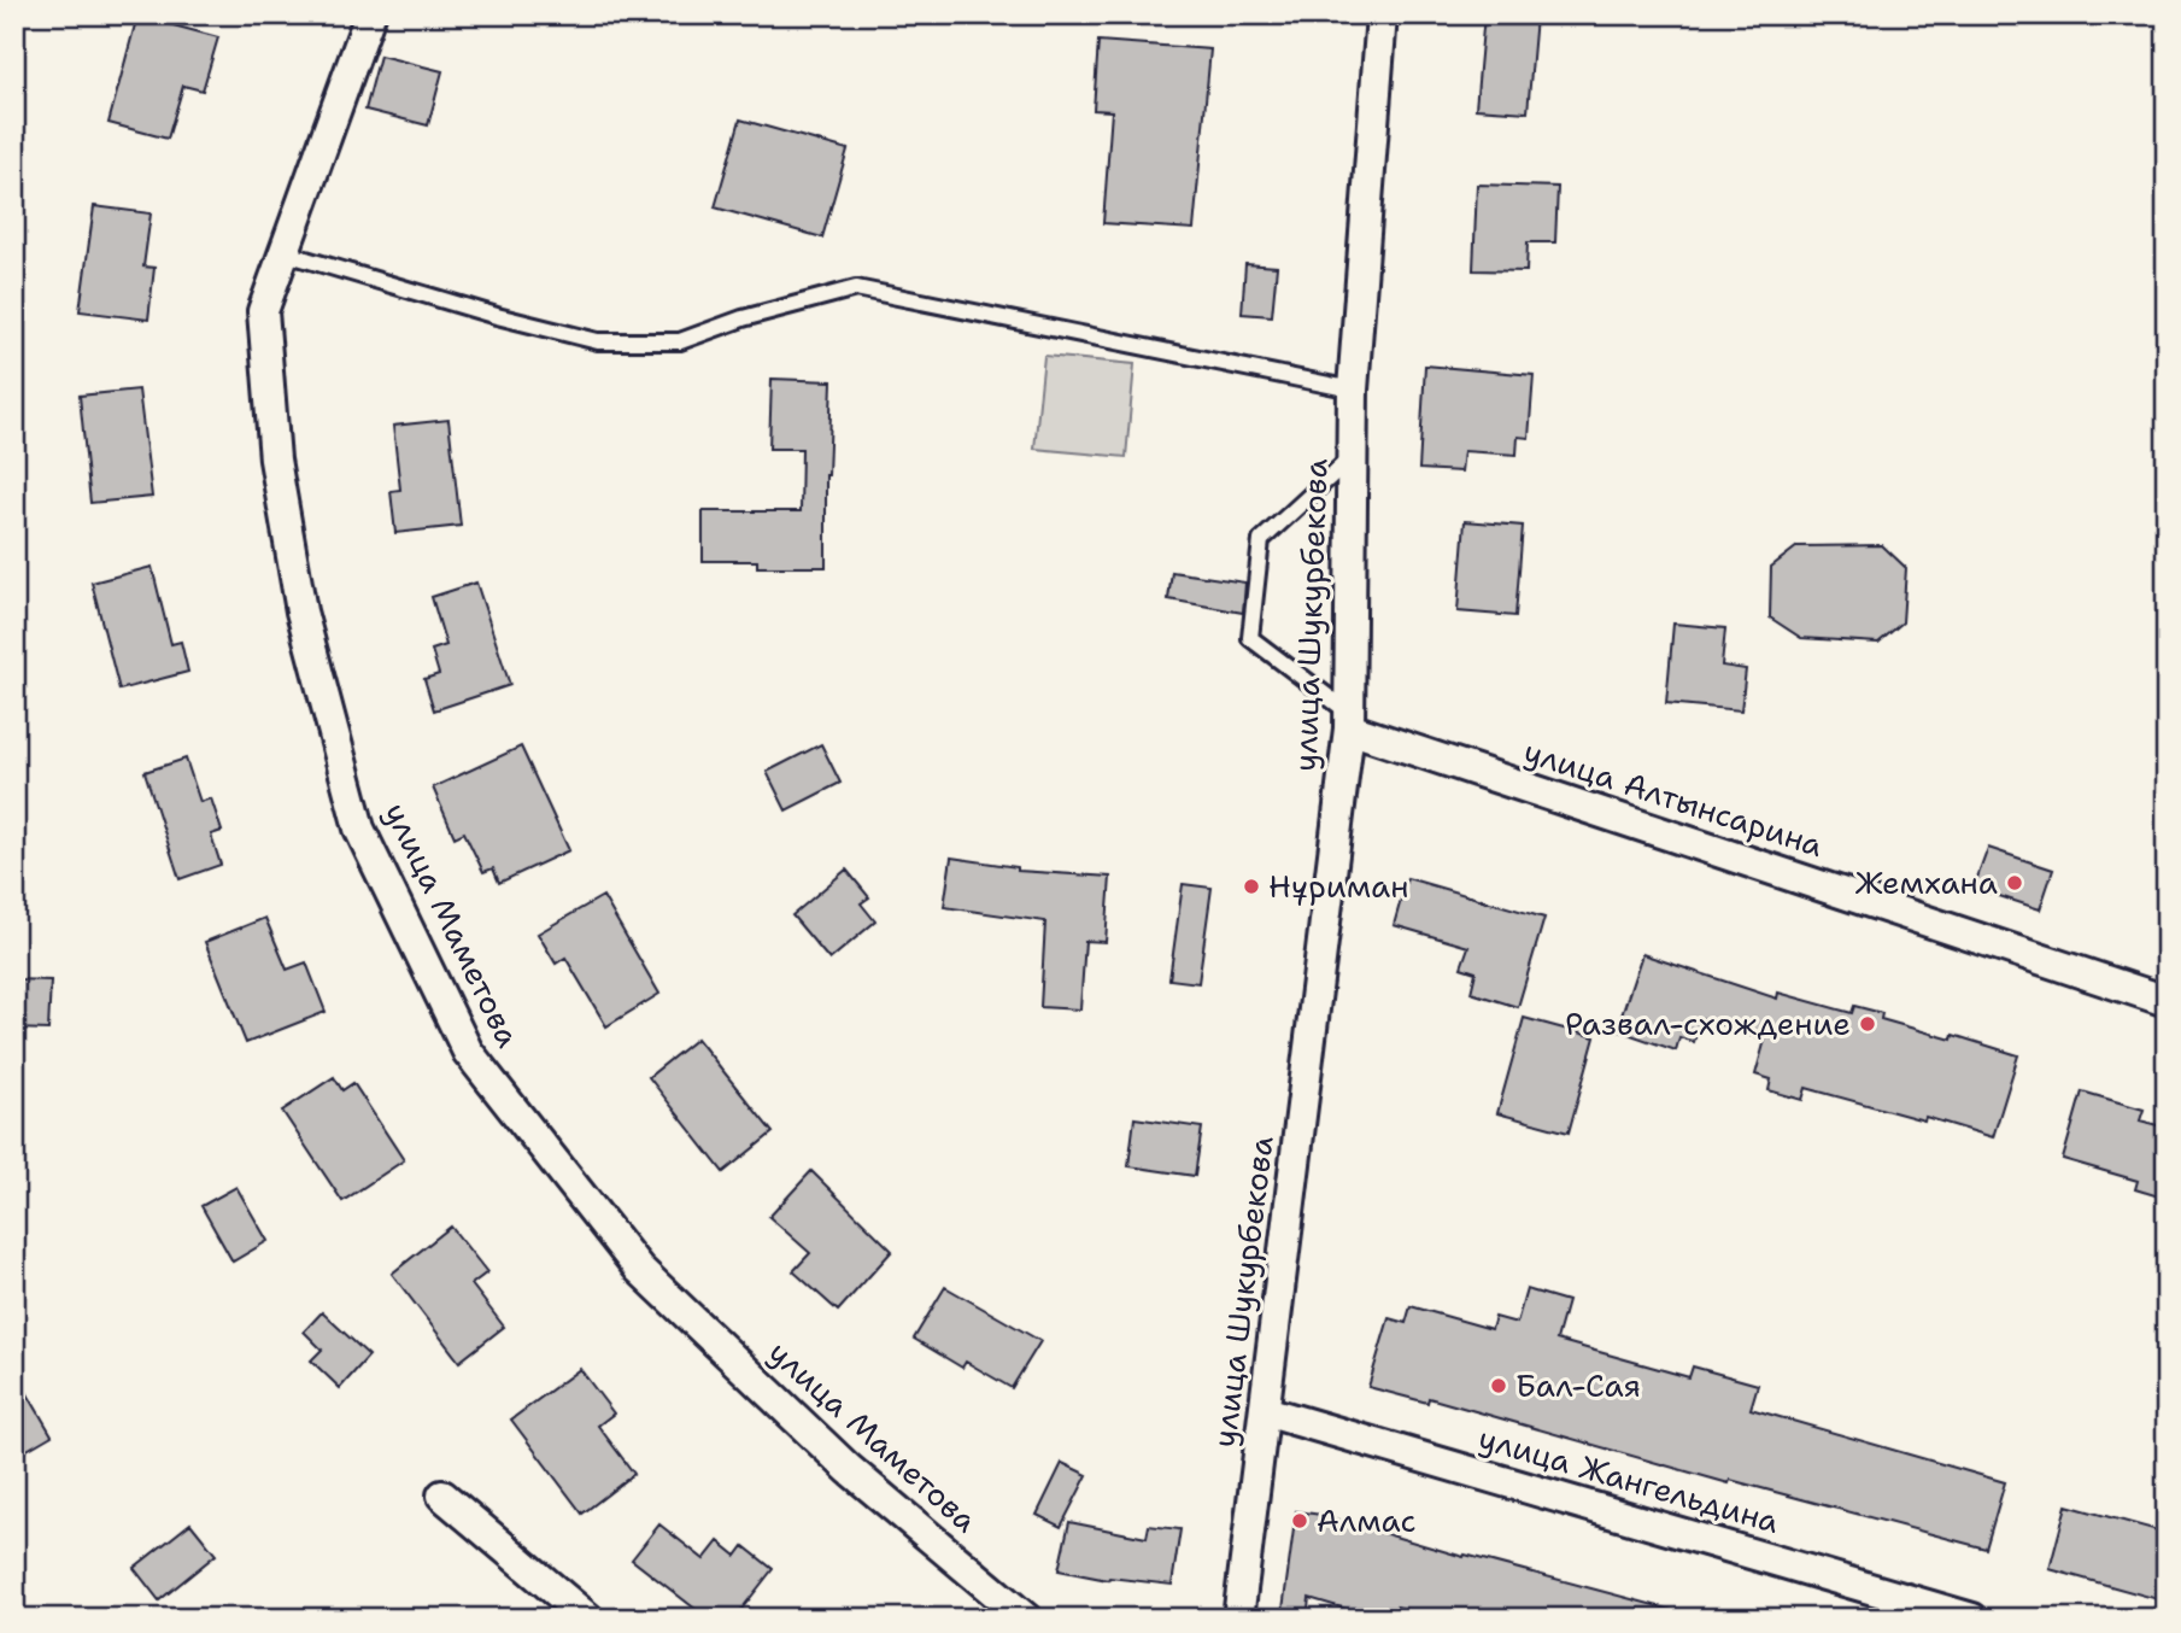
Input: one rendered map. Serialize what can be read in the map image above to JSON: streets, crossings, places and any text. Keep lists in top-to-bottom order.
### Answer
{
  "streets": {
    "street": [
      "улица Шукурбекова",
      "улица Алтынсарина",
      "улица Маметова",
      "улица Жангельдина"
    ]
  },
  "crossings": [
    ["улица Шукурбекова", "улица Алтынсарина"],
    ["улица Шукурбекова", "улица Жангельдина"]
  ],
  "places": [
    "Жемхана",
    "Нұриман",
    "Развал-схождение",
    "Бал-Сая",
    "Алмас"
  ]
}
